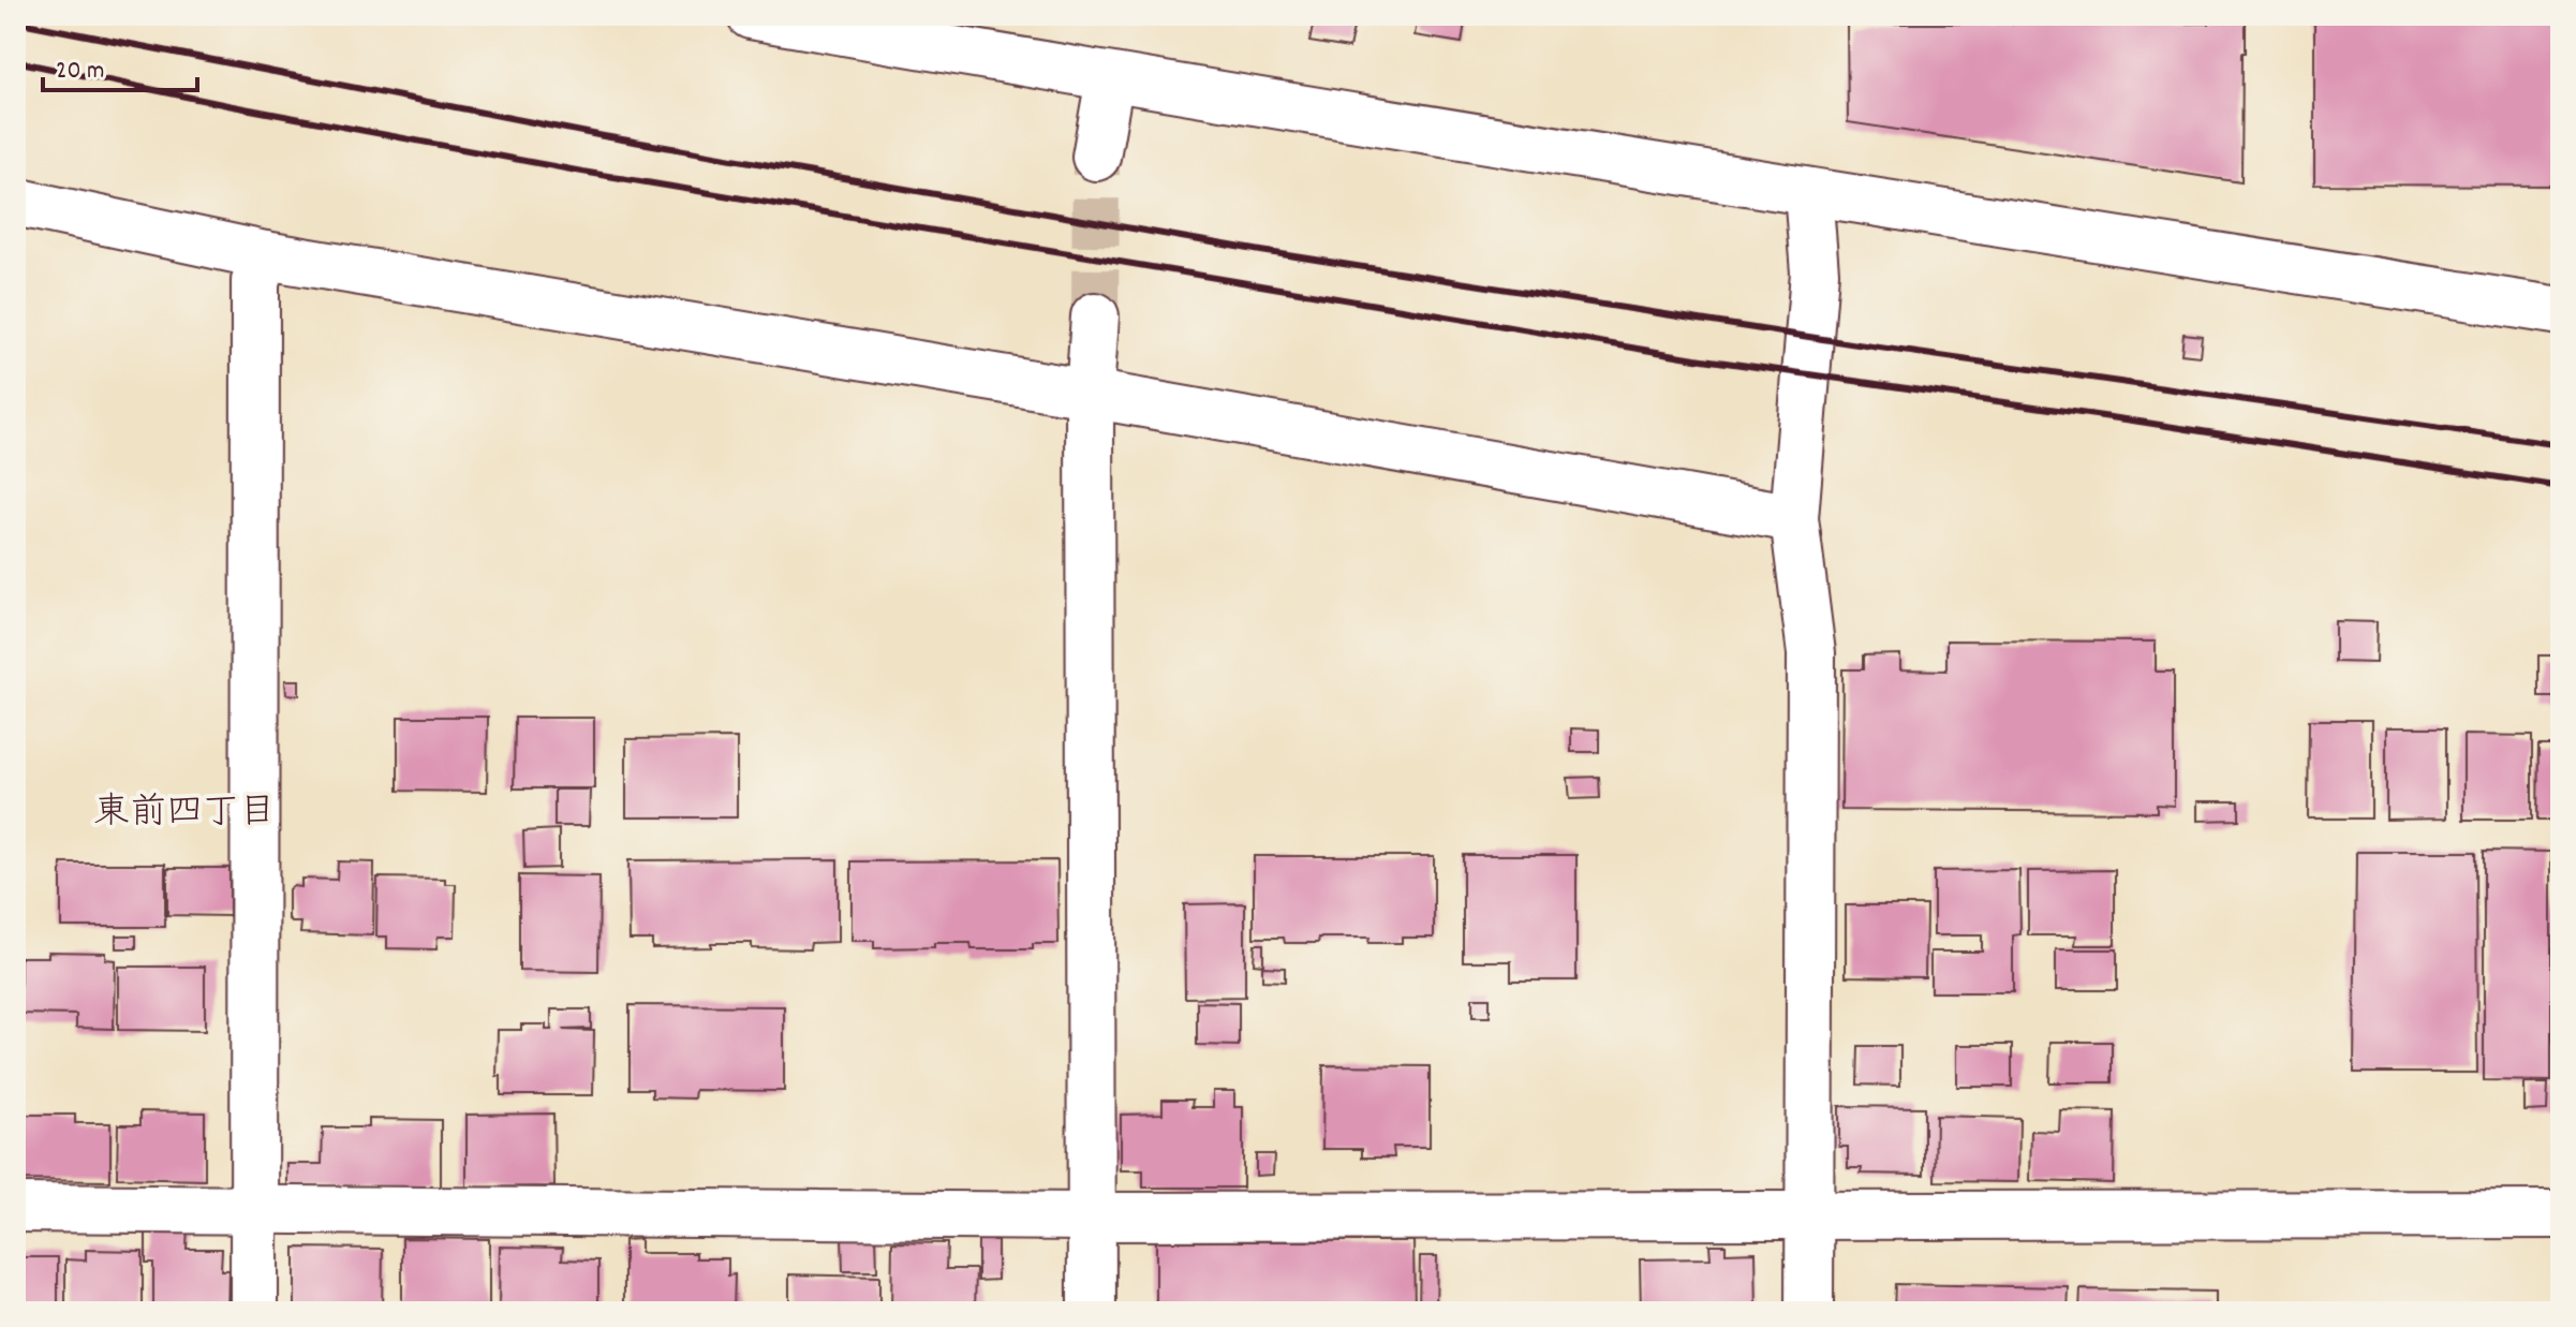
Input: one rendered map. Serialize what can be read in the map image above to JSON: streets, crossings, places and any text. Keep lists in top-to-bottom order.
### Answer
{
  "districts": ["東前四丁目"],
  "scale_bar": "20 m"
}
